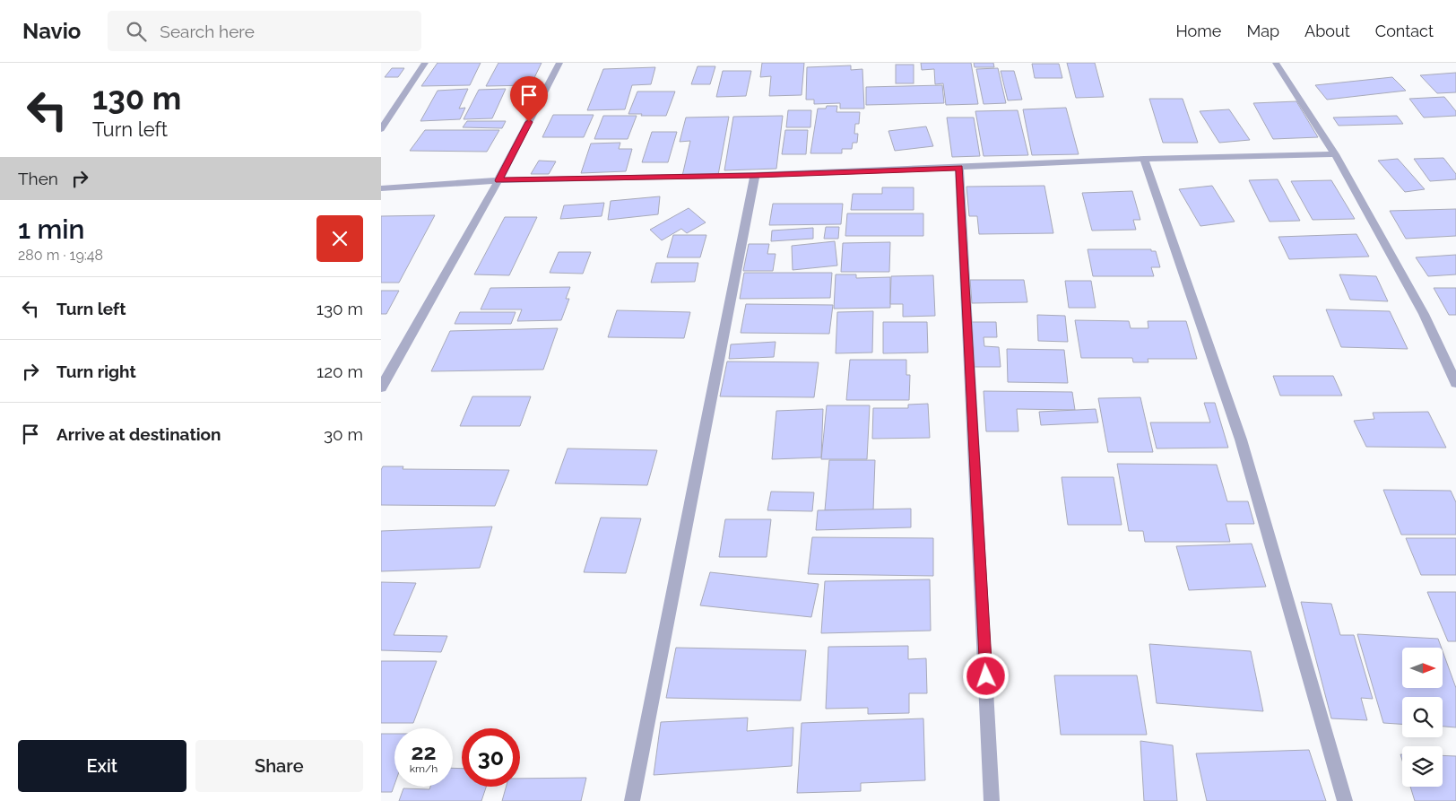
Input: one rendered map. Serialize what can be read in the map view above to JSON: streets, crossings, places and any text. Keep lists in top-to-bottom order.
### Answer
{
  "north": "right",
  "page": {
    "header": "Navio",
    "search": "Search here",
    "nav": [
      "Home",
      "Map",
      "About",
      "Contact"
    ],
    "turn": ["130 m", "Turn left"],
    "then": "Then",
    "heading": ["1 min", "280 m · 19:48"],
    "list": [
      {
        "name": "Turn left",
        "value": "130 m"
      },
      {
        "name": "Turn right",
        "value": "120 m"
      },
      {
        "name": "Arrive at destination",
        "value": "30 m"
      }
    ],
    "speed": "22 km/h",
    "limit": "30",
    "buttons": ["Exit", "Share"]
  }
}
